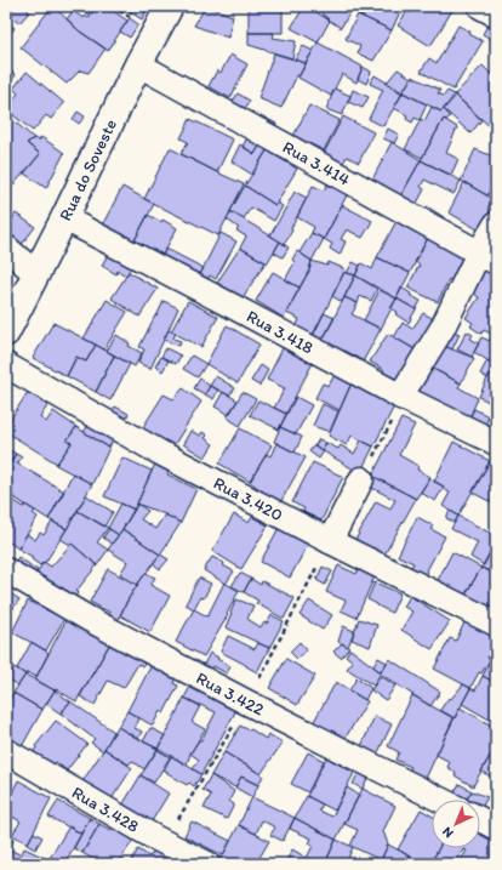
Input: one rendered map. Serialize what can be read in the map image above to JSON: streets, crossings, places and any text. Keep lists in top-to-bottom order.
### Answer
{
  "streets": {
    "street": [
      "Rua 3.414",
      "Rua do Soveste",
      "Rua 3.418",
      "Rua 3.420",
      "Rua 3.422",
      "Rua 3.428"
    ]
  },
  "crossings": [
    ["Rua 3.414", "Rua do Soveste"],
    ["Rua do Soveste", "Rua 3.418"]
  ],
  "north": "bottom left"
}
